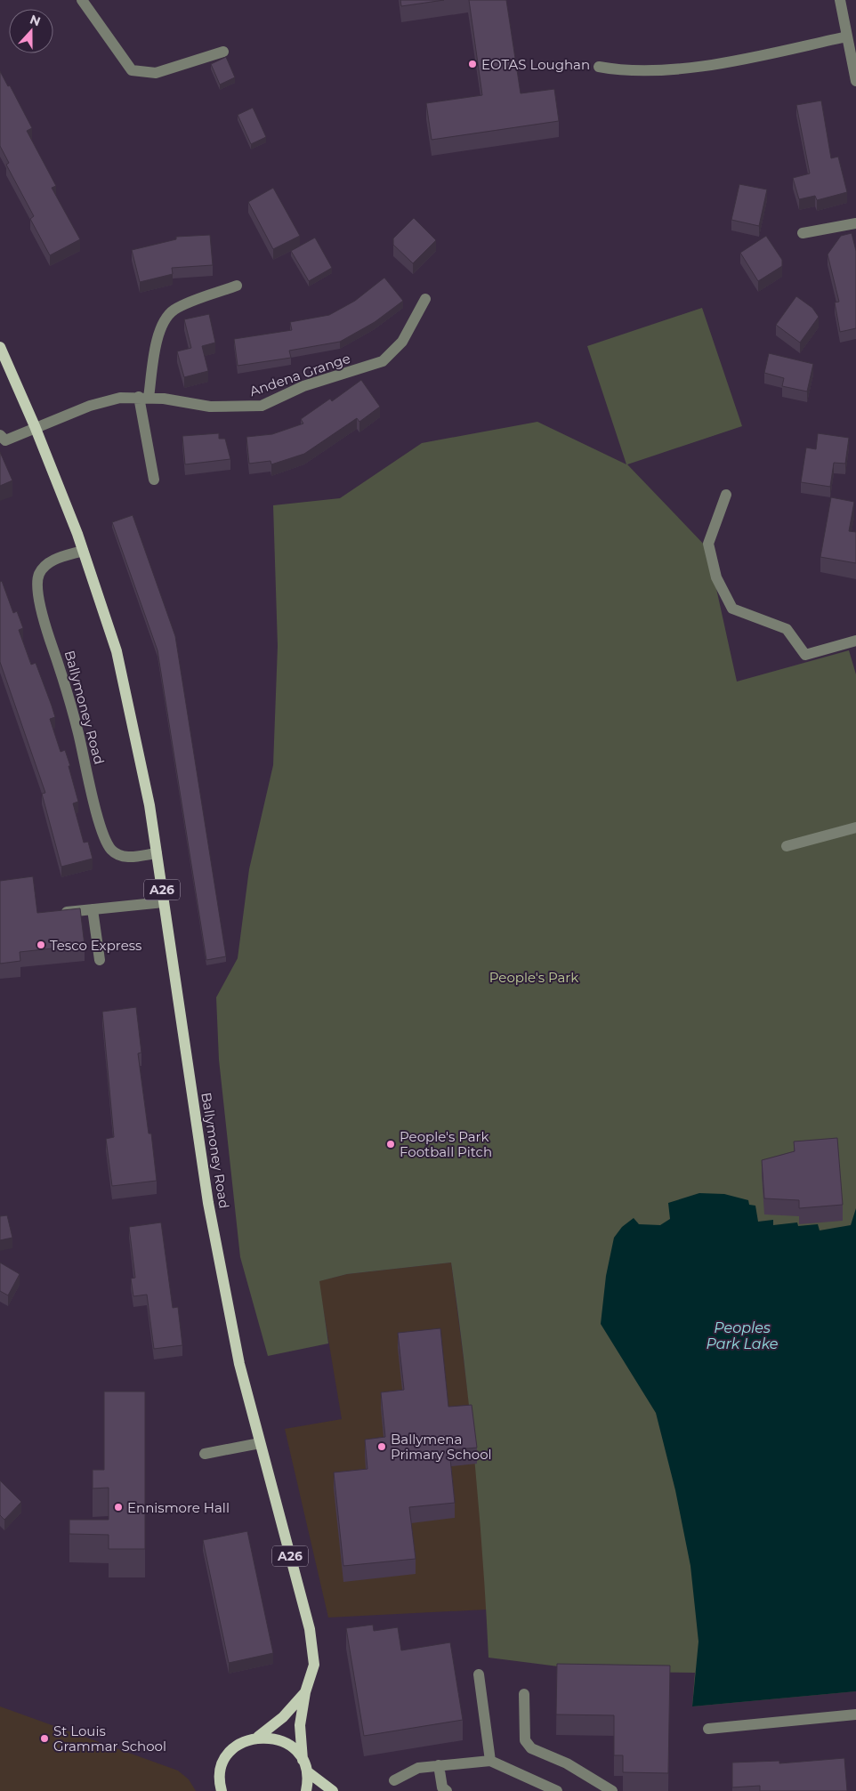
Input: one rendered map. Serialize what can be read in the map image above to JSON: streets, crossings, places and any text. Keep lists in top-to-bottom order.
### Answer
{
  "streets": {
    "main road": ["Ballymoney Road", "A26"],
    "street": ["Andena Grange"]
  },
  "crossings": [
    ["Andena Grange", "Ballymoney Road"],
    ["Ballymoney Road", "A26"]
  ],
  "water": ["Peoples Park Lake"],
  "parks": ["People's Park"],
  "places": [
    "EOTAS Loughan",
    "Tesco Express",
    "People's Park Football Pitch",
    "Ballymena Primary School",
    "Ennismore Hall",
    "St Louis Grammar School"
  ],
  "north": "top"
}
